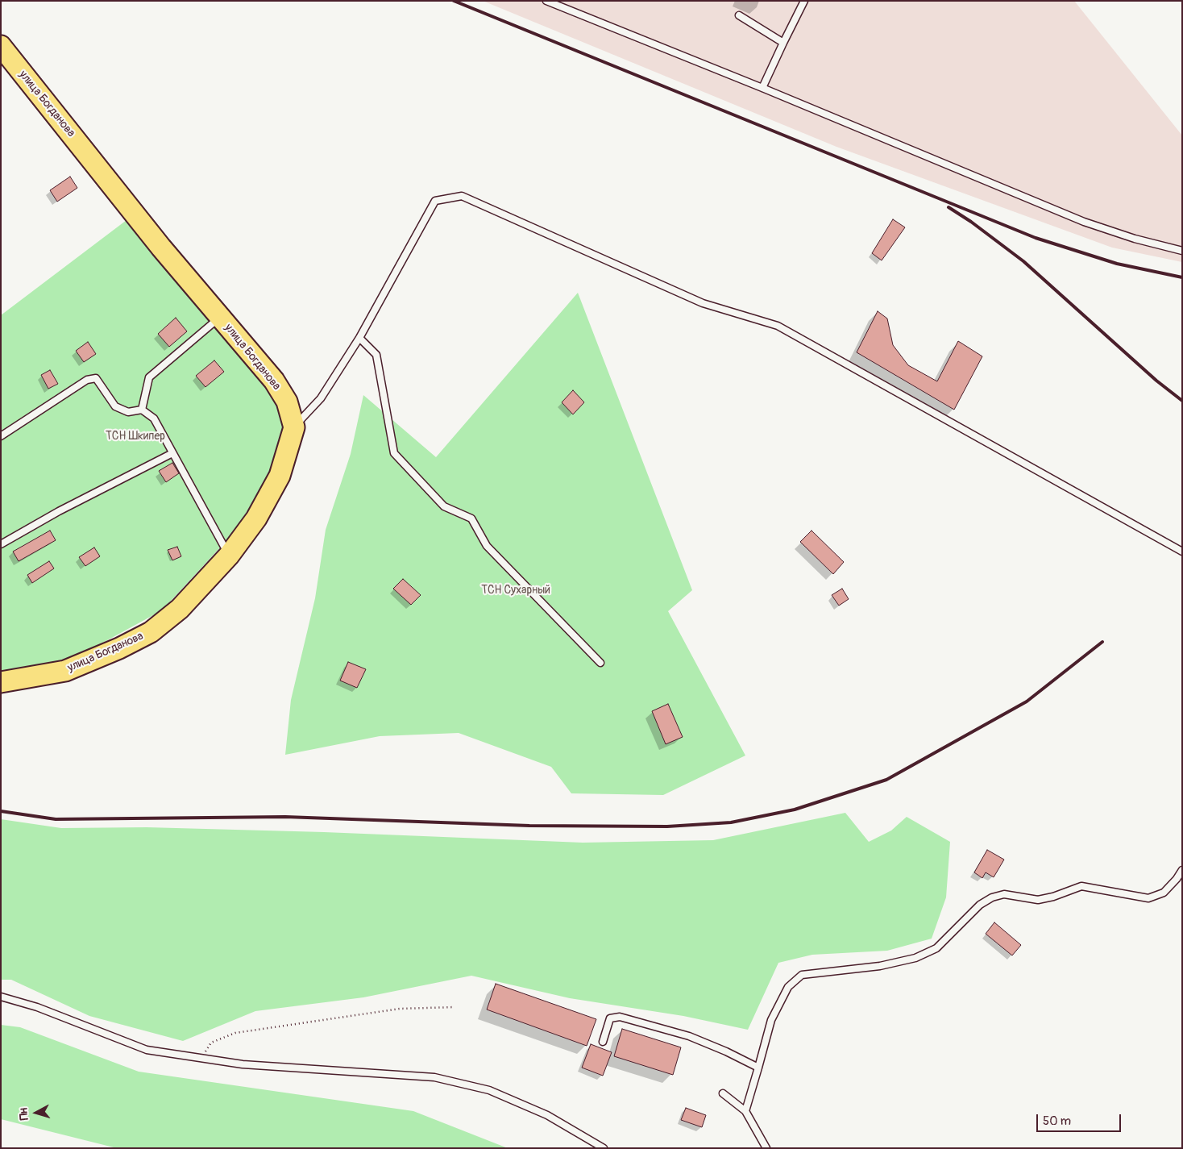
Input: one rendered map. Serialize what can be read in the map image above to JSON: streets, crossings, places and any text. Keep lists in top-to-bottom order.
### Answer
{
  "streets": {
    "main road": ["улица Богданова"]
  },
  "parks": ["ТСН Шкипер", "ТСН Сухарный"],
  "scale_bar": "50 m",
  "north": "left"
}
